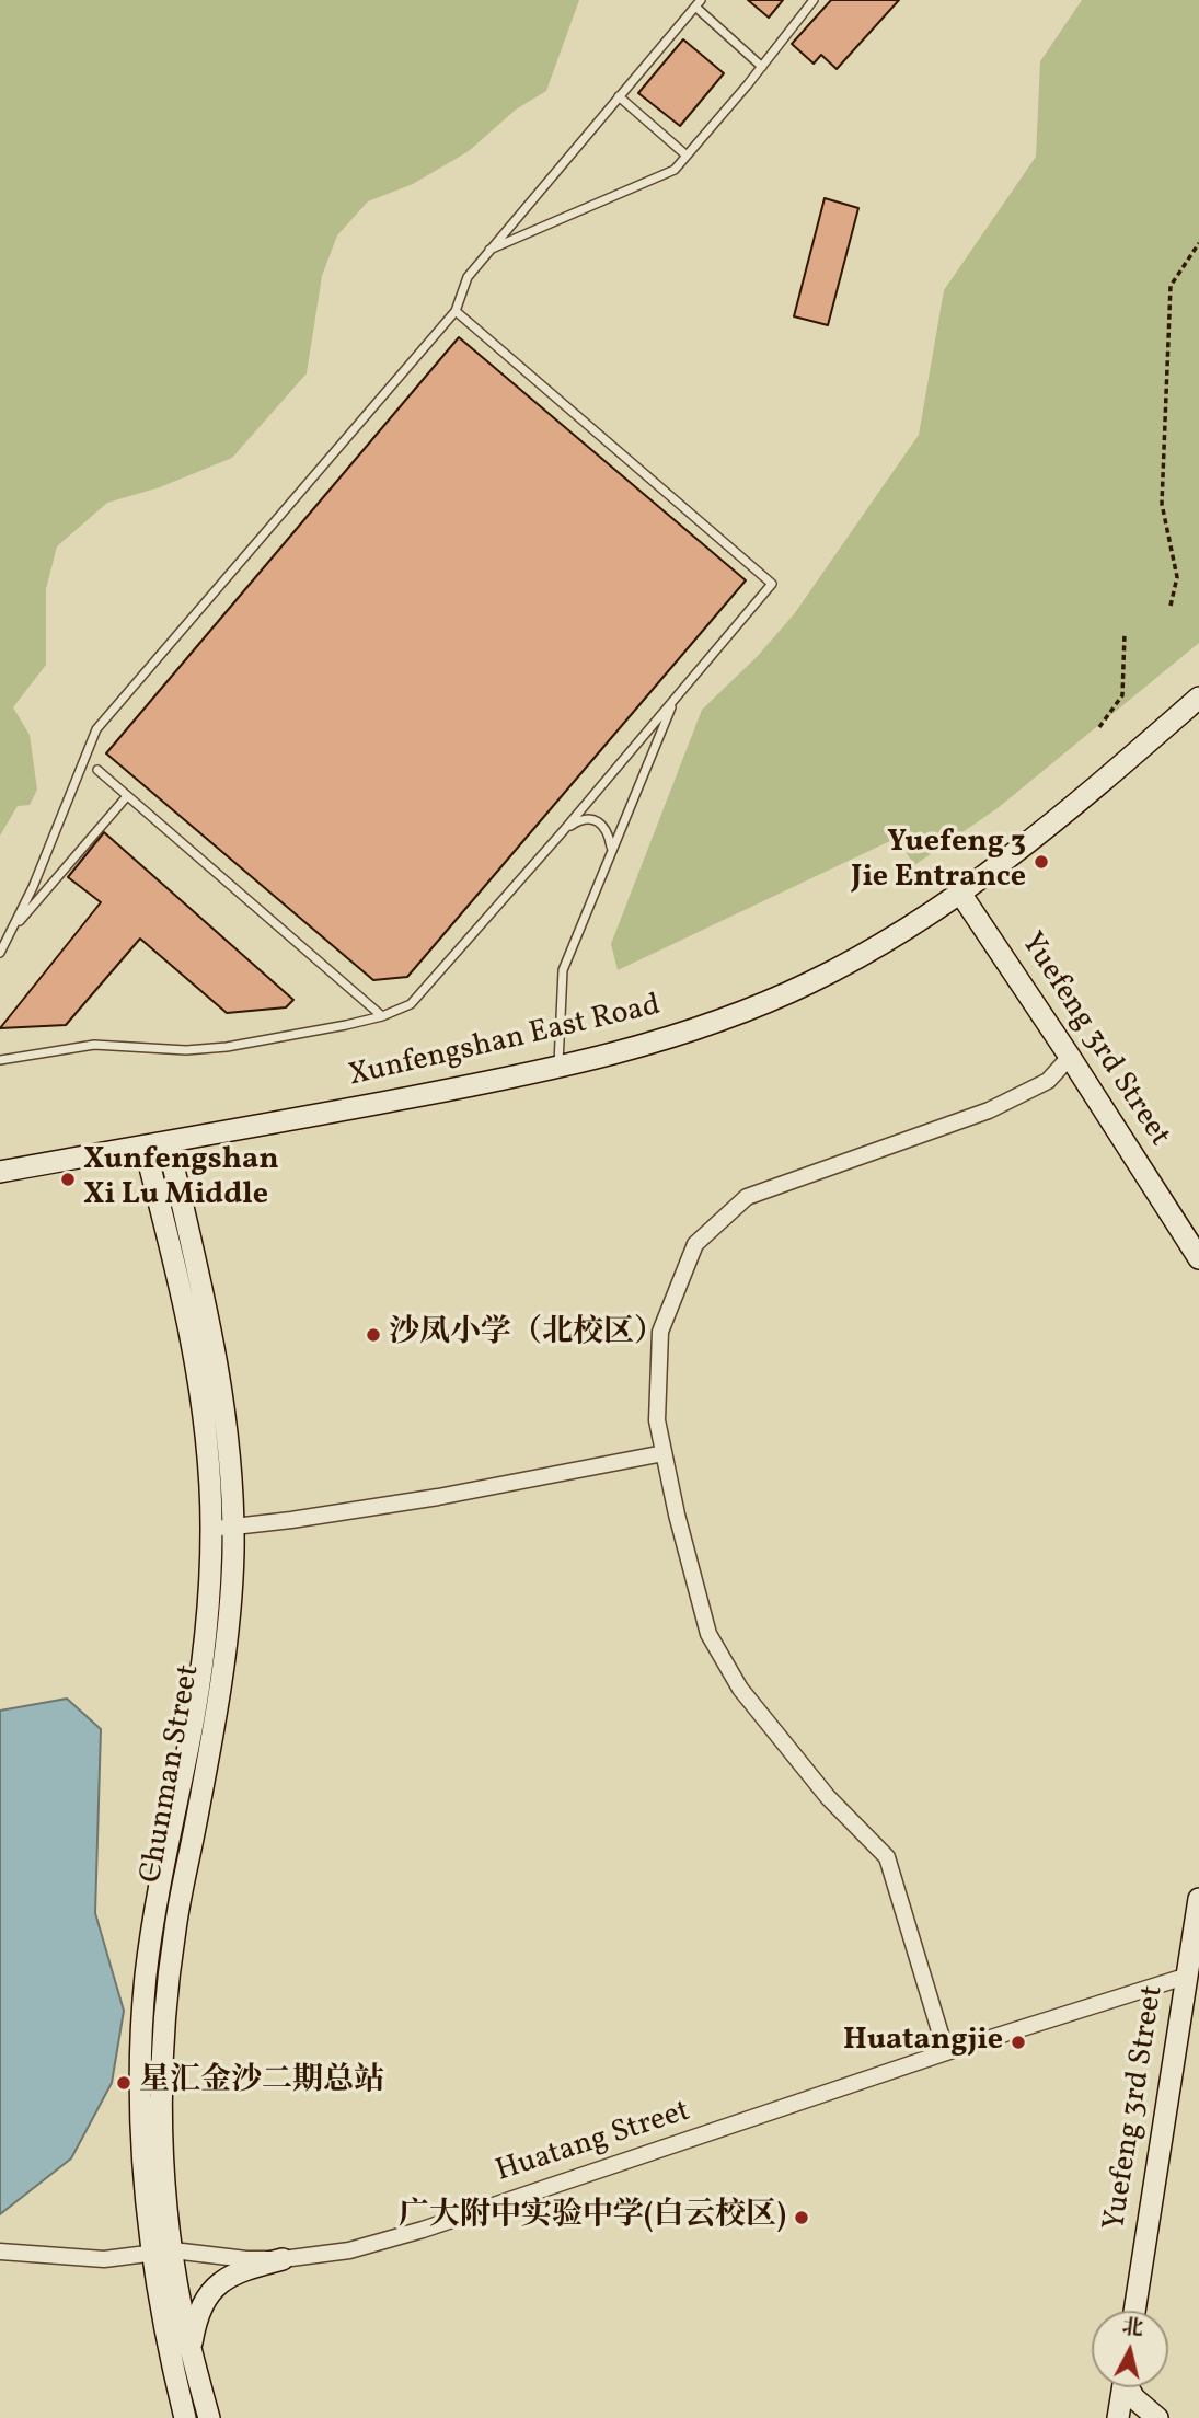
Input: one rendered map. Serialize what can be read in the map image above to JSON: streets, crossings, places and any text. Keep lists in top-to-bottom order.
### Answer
{
  "streets": {
    "street": [
      "Yuefeng 3rd Street",
      "Xunfengshan East Road",
      "Chunman Street",
      "Huatang Street"
    ]
  },
  "crossings": [
    ["Yuefeng 3rd Street", "Xunfengshan East Road"],
    ["Yuefeng 3rd Street", "Huatang Street"],
    ["Xunfengshan East Road", "Chunman Street"],
    ["Chunman Street", "Huatang Street"]
  ],
  "places": [
    "Yuefeng 3 Jie Entrance",
    "Xunfengshan Xi Lu Middle",
    "沙凤小学（北校区）",
    "Huatangjie",
    "星汇金沙二期总站",
    "广大附中实验中学(白云校区)"
  ],
  "north": "top"
}
